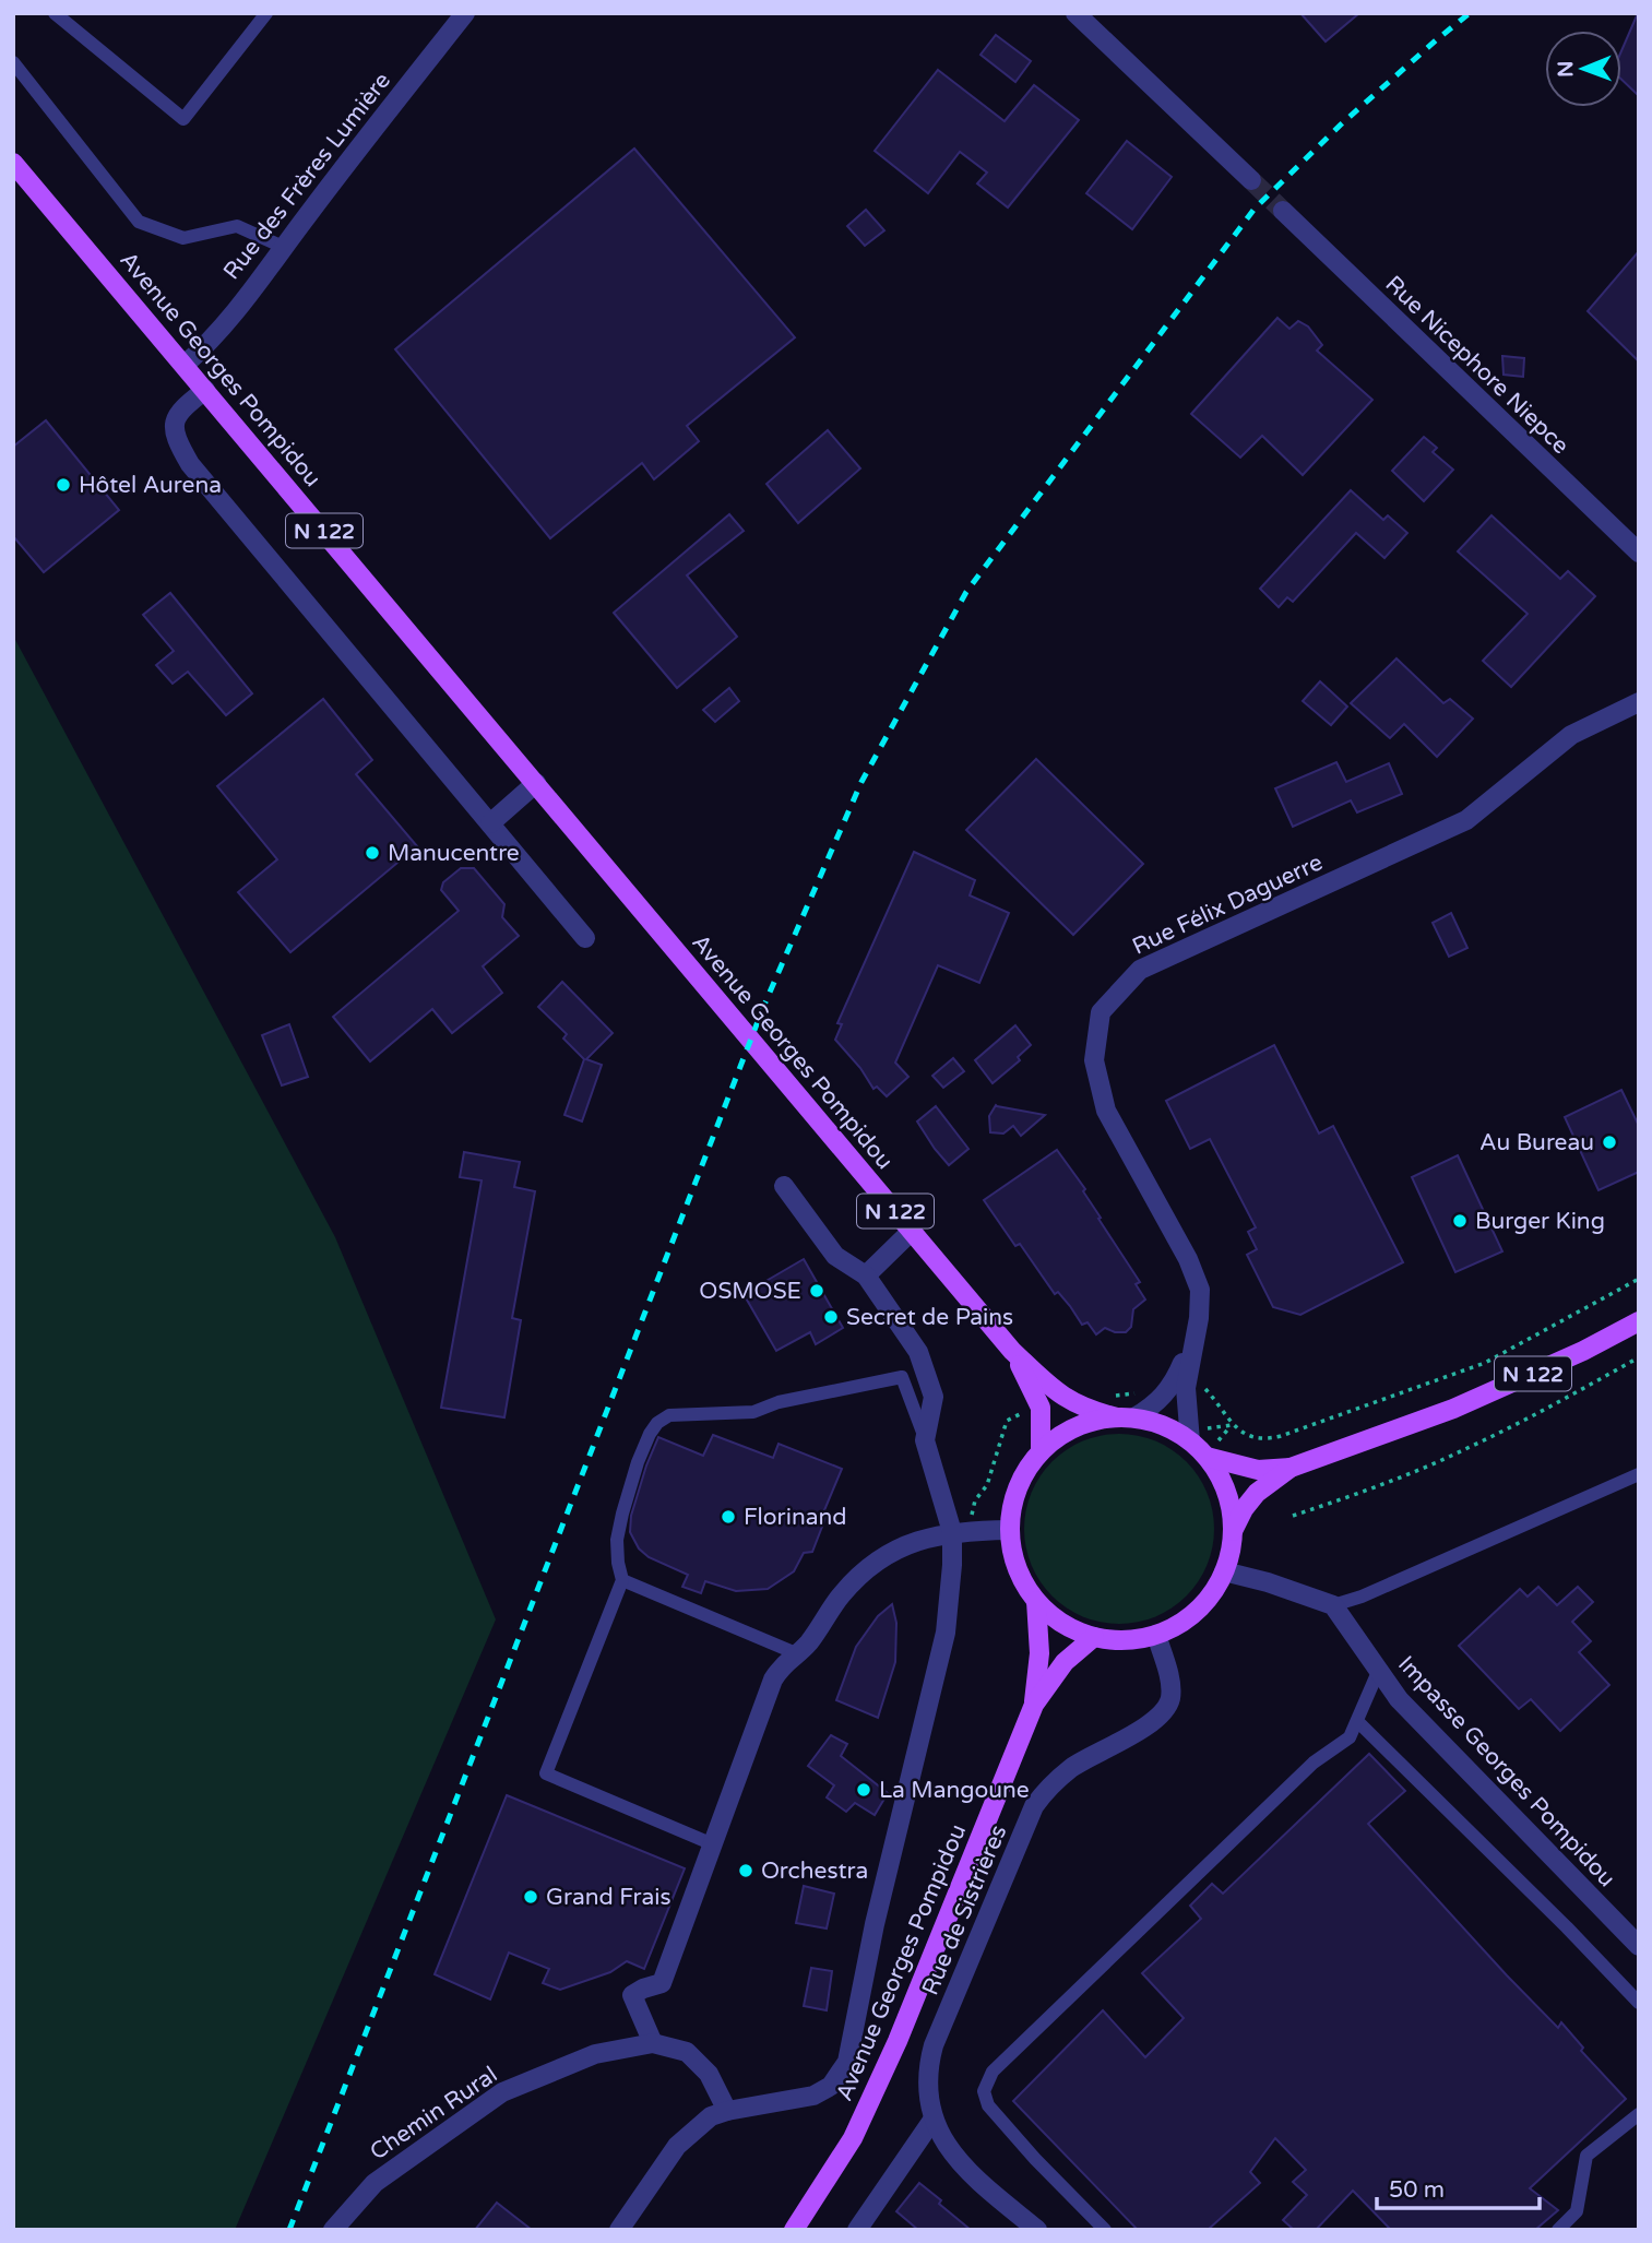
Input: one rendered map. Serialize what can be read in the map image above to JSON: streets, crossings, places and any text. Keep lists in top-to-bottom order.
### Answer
{
  "streets": {
    "main road": ["Avenue Georges Pompidou", "N 122"],
    "street": [
      "Rue des Frères Lumière",
      "Rue Nicephore Niepce",
      "Rue Félix Daguerre",
      "Impasse Georges Pompidou",
      "Rue de Sistrières",
      "Chemin Rural"
    ]
  },
  "crossings": [
    ["Rue des Frères Lumière", "Avenue Georges Pompidou"],
    ["Avenue Georges Pompidou", "N 122"],
    ["Avenue Georges Pompidou", "Rue Félix Daguerre"],
    ["Avenue Georges Pompidou", "Rue de Sistrières"],
    ["N 122", "Rue Félix Daguerre"],
    ["N 122", "Rue de Sistrières"],
    ["Rue Félix Daguerre", "Rue de Sistrières"]
  ],
  "places": [
    "Hôtel Aurena",
    "Manucentre",
    "Au Bureau",
    "Burger King",
    "OSMOSE",
    "Secret de Pains",
    "Florinand",
    "La Mangoune",
    "Orchestra",
    "Grand Frais"
  ],
  "scale_bar": "50 m",
  "north": "left"
}
